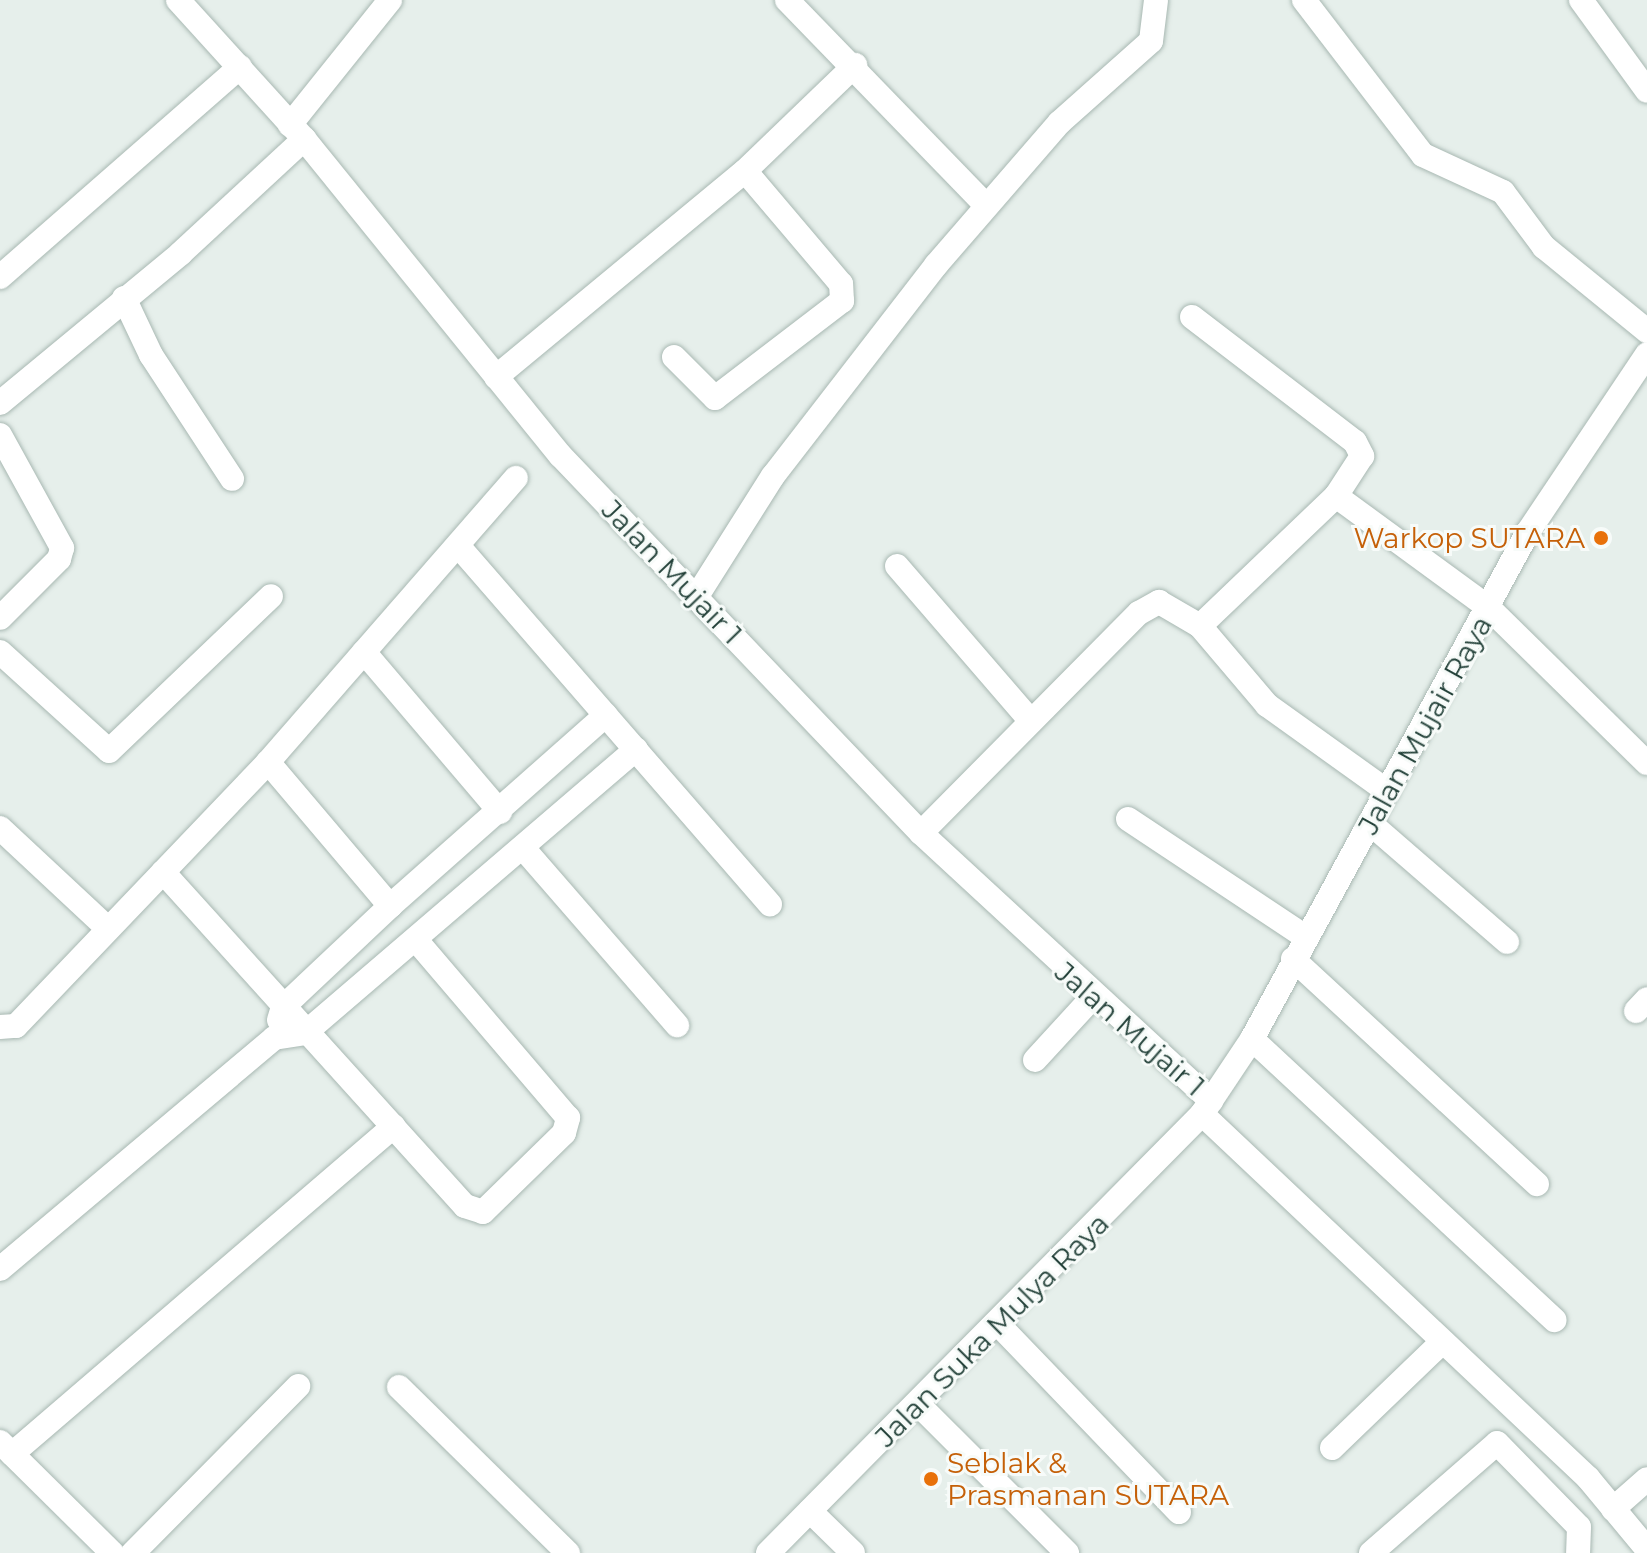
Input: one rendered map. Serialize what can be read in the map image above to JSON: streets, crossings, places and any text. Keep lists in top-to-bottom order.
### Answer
{
  "streets": {
    "street": ["Jalan Mujair 1", "Jalan Mujair Raya", "Jalan Suka Mulya Raya"]
  },
  "crossings": [
    ["Jalan Mujair 1", "Jalan Mujair Raya"],
    ["Jalan Mujair 1", "Jalan Suka Mulya Raya"],
    ["Jalan Mujair Raya", "Jalan Suka Mulya Raya"]
  ],
  "places": ["Warkop SUTARA", "Seblak & Prasmanan SUTARA"]
}
